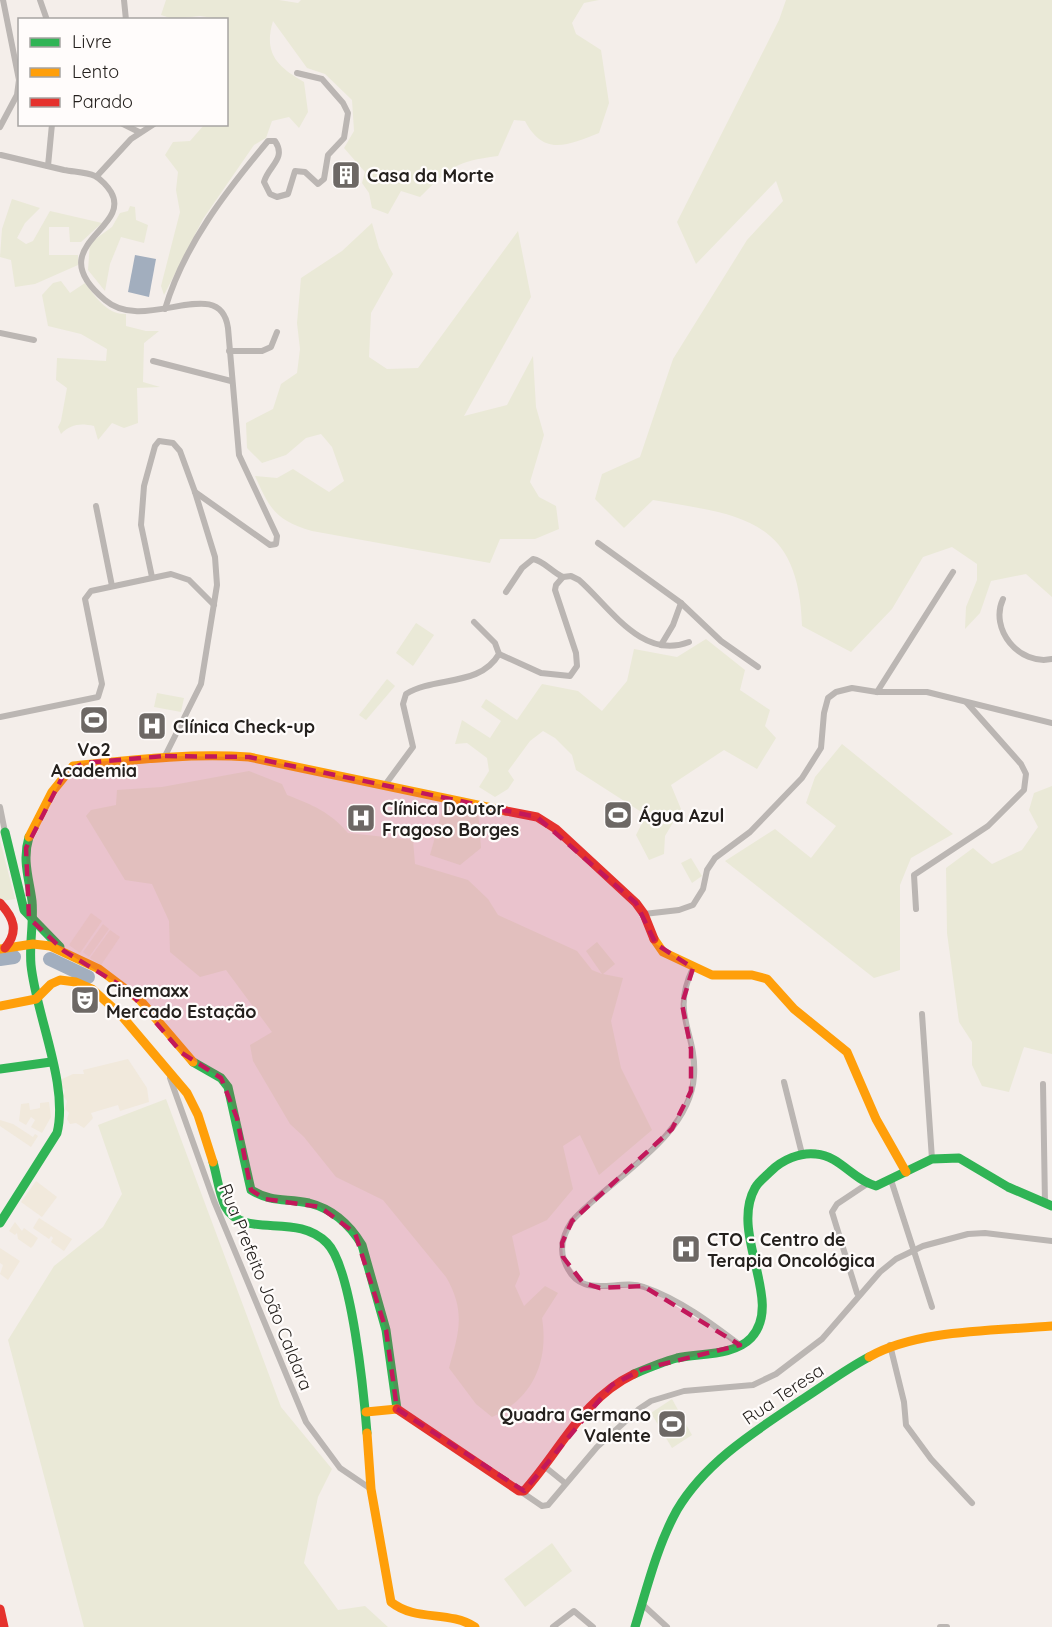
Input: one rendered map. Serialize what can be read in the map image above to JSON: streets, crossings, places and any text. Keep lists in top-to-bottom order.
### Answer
{
  "streets": {
    "main road": ["Rua Teresa"],
    "street": ["Rua Prefeito João Caldara"]
  },
  "places": {
    "building": ["Casa da Morte"],
    "sports": ["Vo2 Academia", "Água Azul", "Quadra Germano Valente"],
    "hospital": ["Clínica Check-up", "Clínica Doutor Fragoso Borges", "CTO - Centro de Terapia Oncológica"],
    "theatre": ["Cinemaxx Mercado Estação"]
  },
  "legend": ["Livre", "Lento", "Parado"]
}
